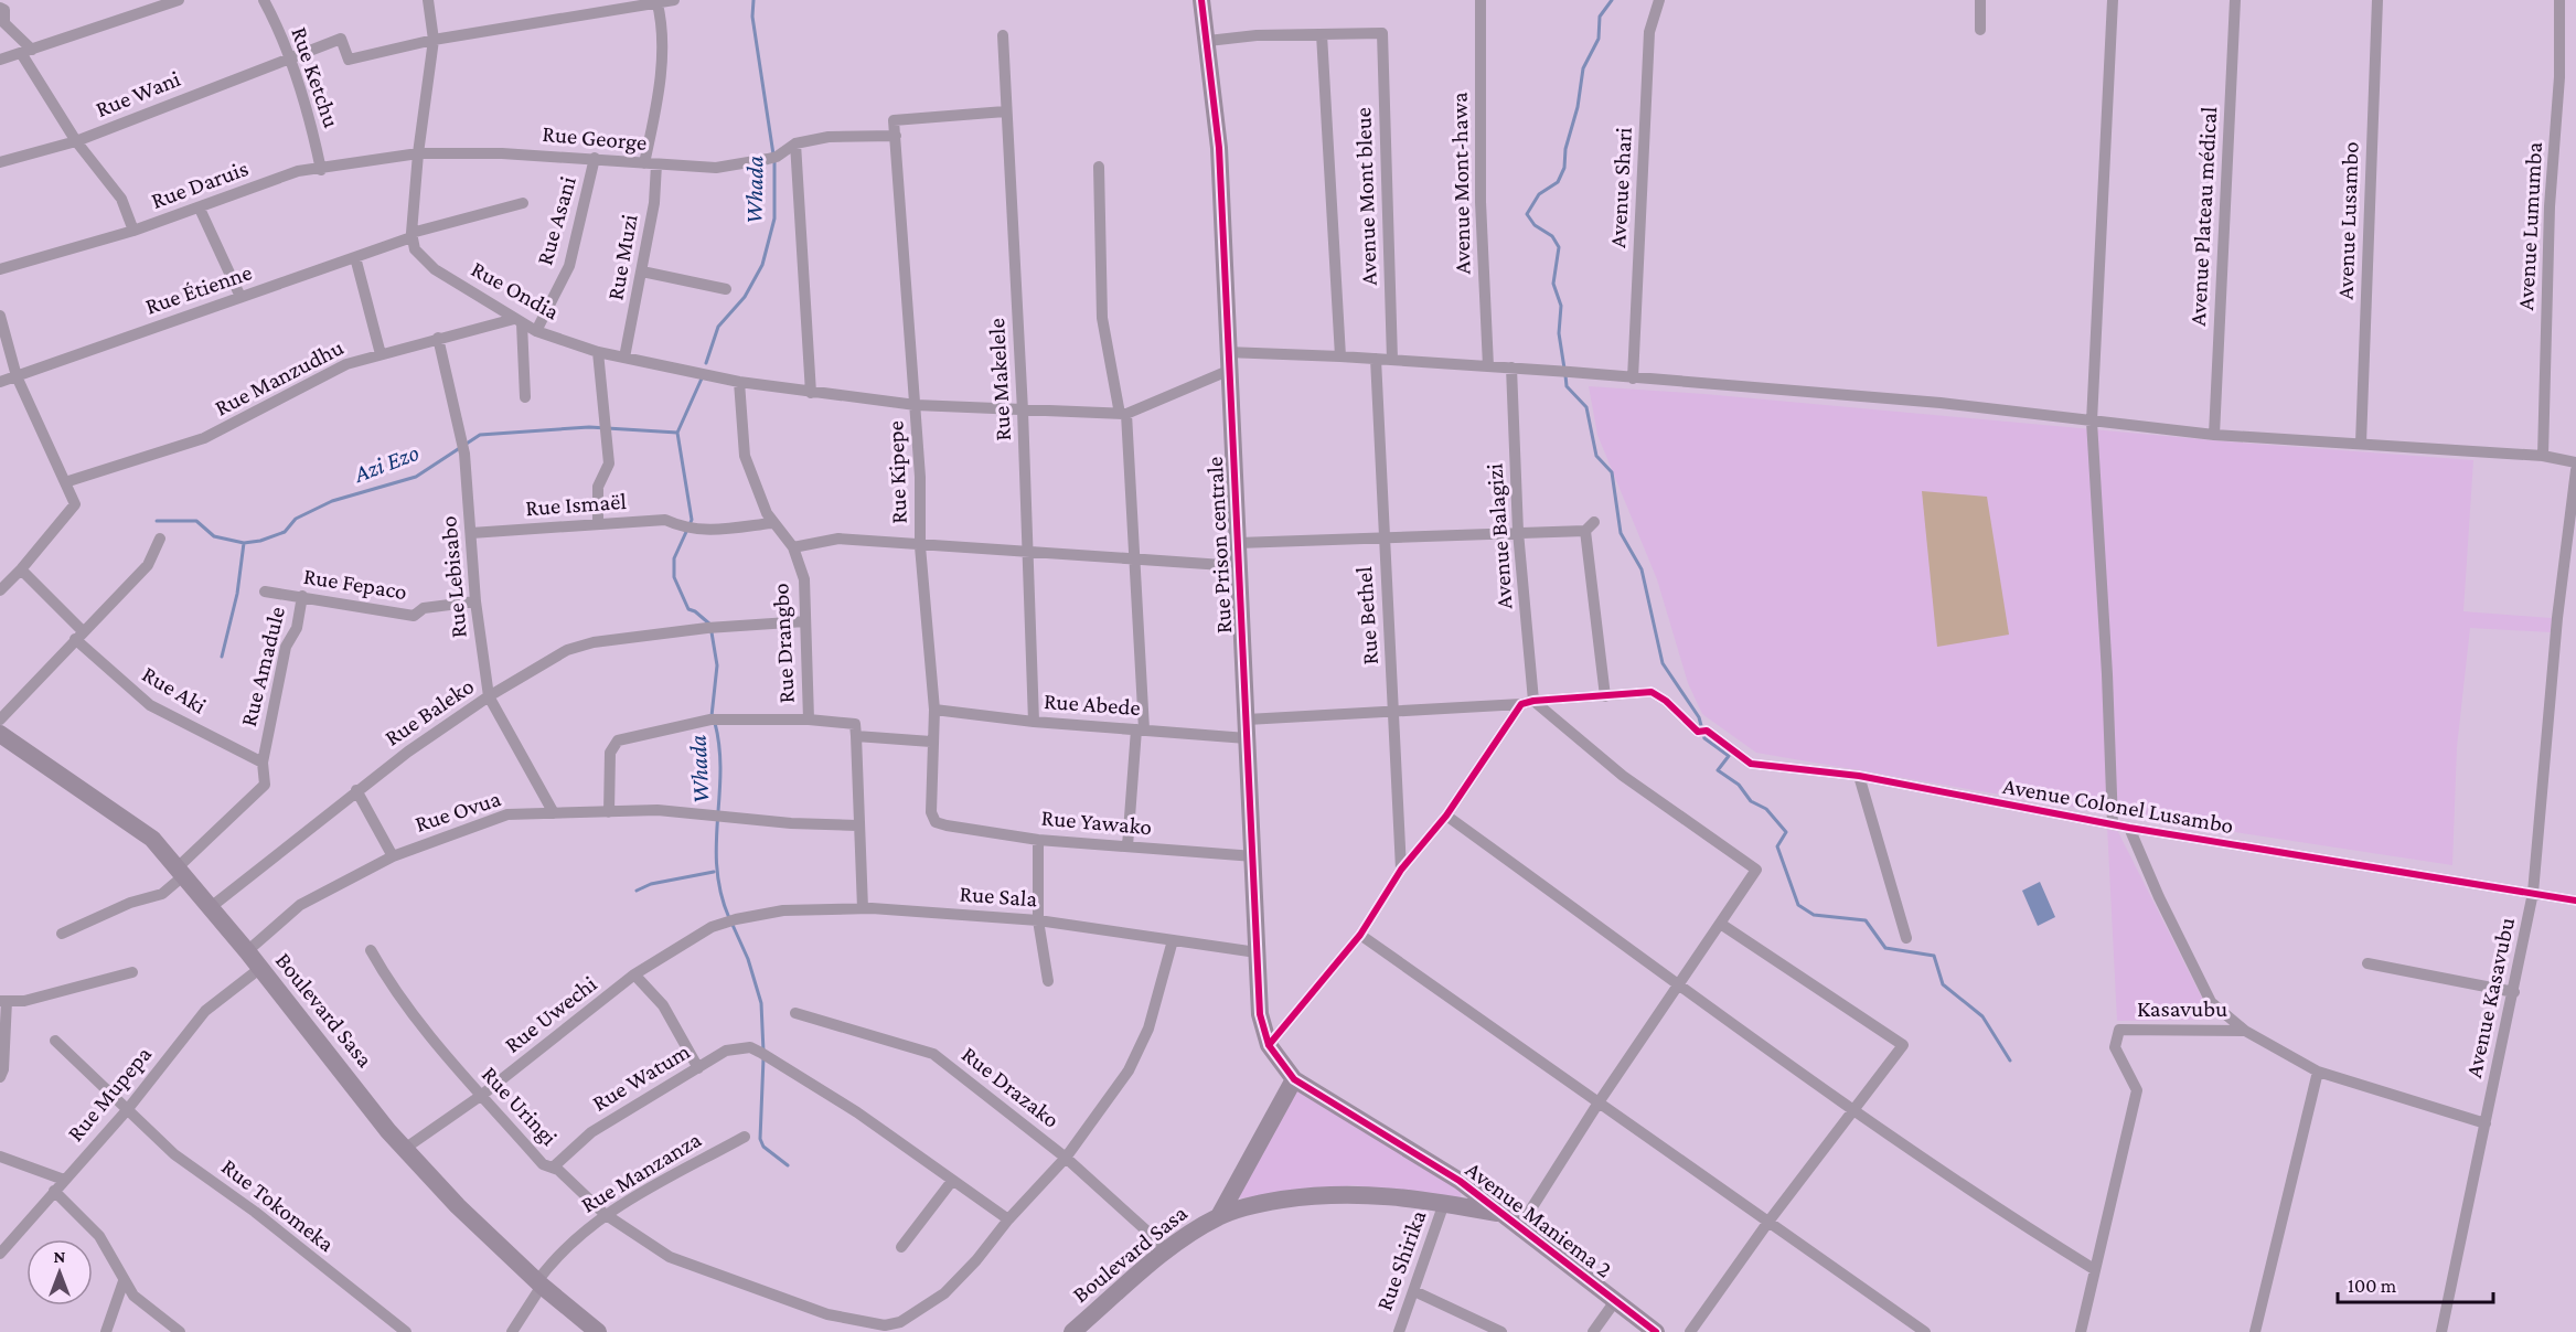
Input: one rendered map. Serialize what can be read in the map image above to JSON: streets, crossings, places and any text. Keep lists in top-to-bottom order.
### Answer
{
  "streets": {
    "street": [
      "Rue Ketchu",
      "Rue Wani",
      "Rue George",
      "Avenue Mont-hawa",
      "Rue Daruis",
      "Avenue Shari",
      "Avenue Mont bleue",
      "Avenue Plateau médical",
      "Rue Asani",
      "Avenue Lusambo",
      "Avenue Lumumba",
      "Rue Muzi",
      "Rue Étienne",
      "Rue Ondia",
      "Rue Manzudhu",
      "Rue Makelele",
      "Rue Kipepe",
      "Rue Ismaël",
      "Avenue Balagizi",
      "Rue Prison centrale",
      "Rue Lebisabo",
      "Rue Fepaco",
      "Rue Bethel",
      "Rue Drangbo",
      "Rue Amadule",
      "Rue Aki",
      "Rue Abede",
      "Rue Baleko",
      "Avenue Colonel Lusambo",
      "Rue Ovua",
      "Rue Yawako",
      "Rue Sala",
      "Avenue Kasavubu",
      "Kasavubu",
      "Boulevard Sasa",
      "Rue Uwechi",
      "Rue Watum",
      "Rue Drazako",
      "Rue Mupepa",
      "Rue Uringi",
      "Rue Manzanza",
      "Rue Tokomeka",
      "Avenue Maniema 2",
      "Rue Shirika"
    ]
  },
  "crossings": [
    ["Rue Ketchu", "Rue Wani"],
    ["Rue Ketchu", "Rue Daruis"],
    ["Rue George", "Rue Daruis"],
    ["Rue George", "Rue Asani"],
    ["Rue George", "Rue Muzi"],
    ["Rue Asani", "Rue Ondia"],
    ["Rue Muzi", "Rue Ondia"],
    ["Rue Étienne", "Rue Ondia"],
    ["Rue Ondia", "Rue Manzudhu"],
    ["Rue Ondia", "Rue Makelele"],
    ["Rue Ondia", "Rue Kipepe"],
    ["Rue Ondia", "Rue Drangbo"],
    ["Rue Manzudhu", "Rue Lebisabo"],
    ["Rue Makelele", "Rue Kipepe"],
    ["Rue Makelele", "Rue Abede"],
    ["Rue Kipepe", "Rue Abede"],
    ["Rue Kipepe", "Rue Yawako"],
    ["Rue Ismaël", "Rue Lebisabo"],
    ["Rue Ismaël", "Rue Drangbo"],
    ["Avenue Balagizi", "Avenue Colonel Lusambo"],
    ["Rue Prison centrale", "Rue Abede"],
    ["Rue Prison centrale", "Avenue Colonel Lusambo"],
    ["Rue Prison centrale", "Rue Yawako"],
    ["Rue Prison centrale", "Rue Sala"],
    ["Rue Prison centrale", "Boulevard Sasa"],
    ["Rue Prison centrale", "Avenue Maniema 2"],
    ["Rue Lebisabo", "Rue Fepaco"],
    ["Rue Lebisabo", "Rue Baleko"],
    ["Rue Fepaco", "Rue Amadule"],
    ["Rue Bethel", "Avenue Colonel Lusambo"],
    ["Rue Drangbo", "Rue Baleko"],
    ["Rue Amadule", "Rue Aki"],
    ["Rue Amadule", "Boulevard Sasa"],
    ["Rue Baleko", "Boulevard Sasa"],
    ["Avenue Colonel Lusambo", "Avenue Kasavubu"],
    ["Rue Ovua", "Boulevard Sasa"],
    ["Rue Sala", "Rue Uwechi"],
    ["Rue Sala", "Rue Uringi"],
    ["Boulevard Sasa", "Rue Uwechi"],
    ["Boulevard Sasa", "Rue Drazako"],
    ["Boulevard Sasa", "Rue Mupepa"],
    ["Boulevard Sasa", "Rue Manzanza"],
    ["Boulevard Sasa", "Avenue Maniema 2"],
    ["Boulevard Sasa", "Rue Shirika"],
    ["Rue Uwechi", "Rue Uringi"],
    ["Rue Watum", "Rue Uringi"],
    ["Rue Drazako", "Rue Uringi"],
    ["Rue Mupepa", "Rue Tokomeka"],
    ["Rue Uringi", "Rue Manzanza"]
  ],
  "water": ["Whada", "Azi Ezo"],
  "scale_bar": "100 m",
  "north": "top"
}
